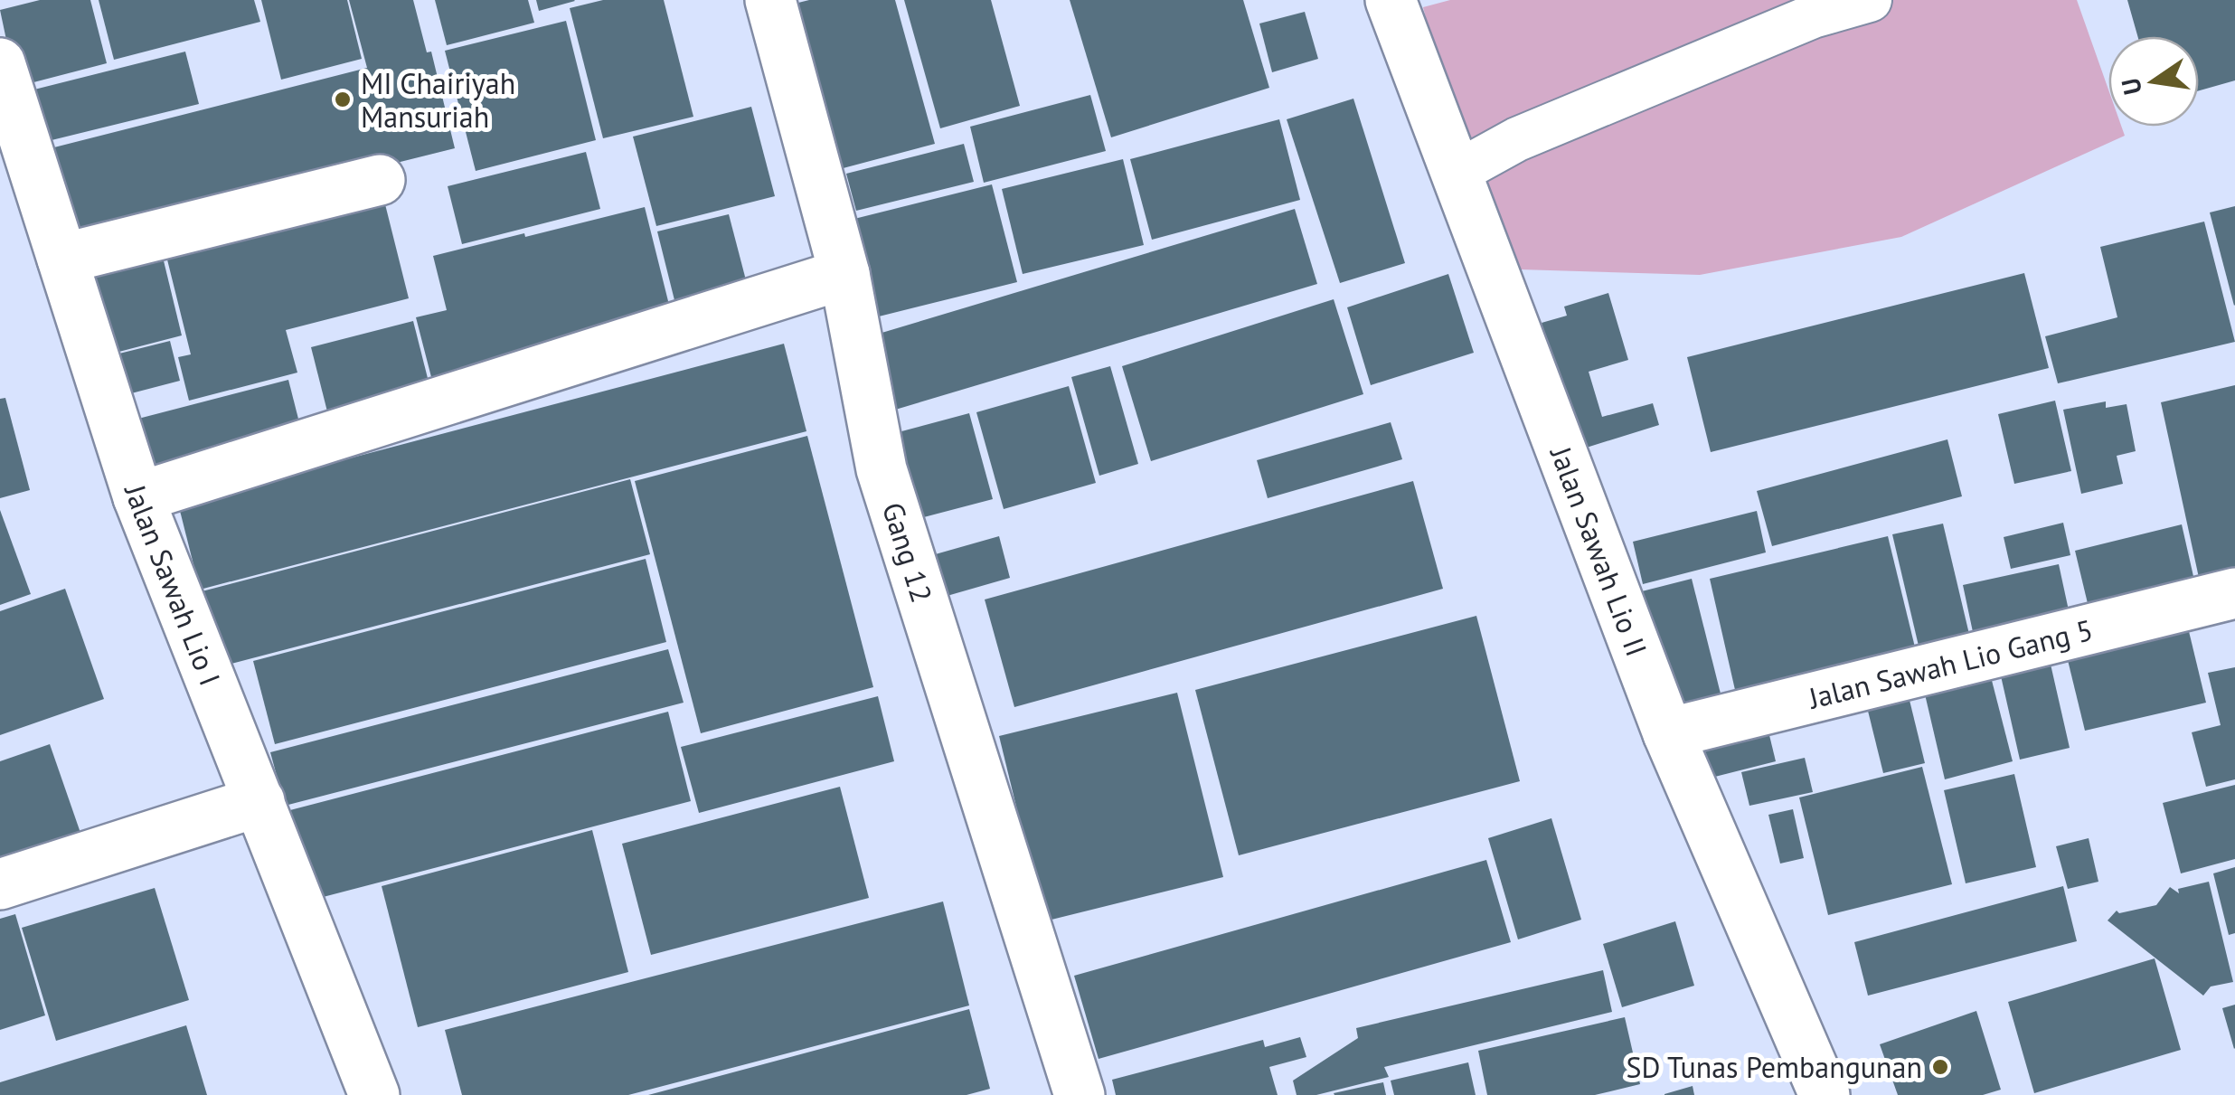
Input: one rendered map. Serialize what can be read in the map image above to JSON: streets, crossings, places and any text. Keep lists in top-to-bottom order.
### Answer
{
  "streets": {
    "street": [
      "Jalan Sawah Lio II",
      "Gang 12",
      "Jalan Sawah Lio I",
      "Jalan Sawah Lio Gang 5"
    ]
  },
  "crossings": [
    ["Jalan Sawah Lio II", "Jalan Sawah Lio Gang 5"]
  ],
  "places": ["MI Chairiyah Mansuriah", "SD Tunas Pembangunan"],
  "north": "left"
}
